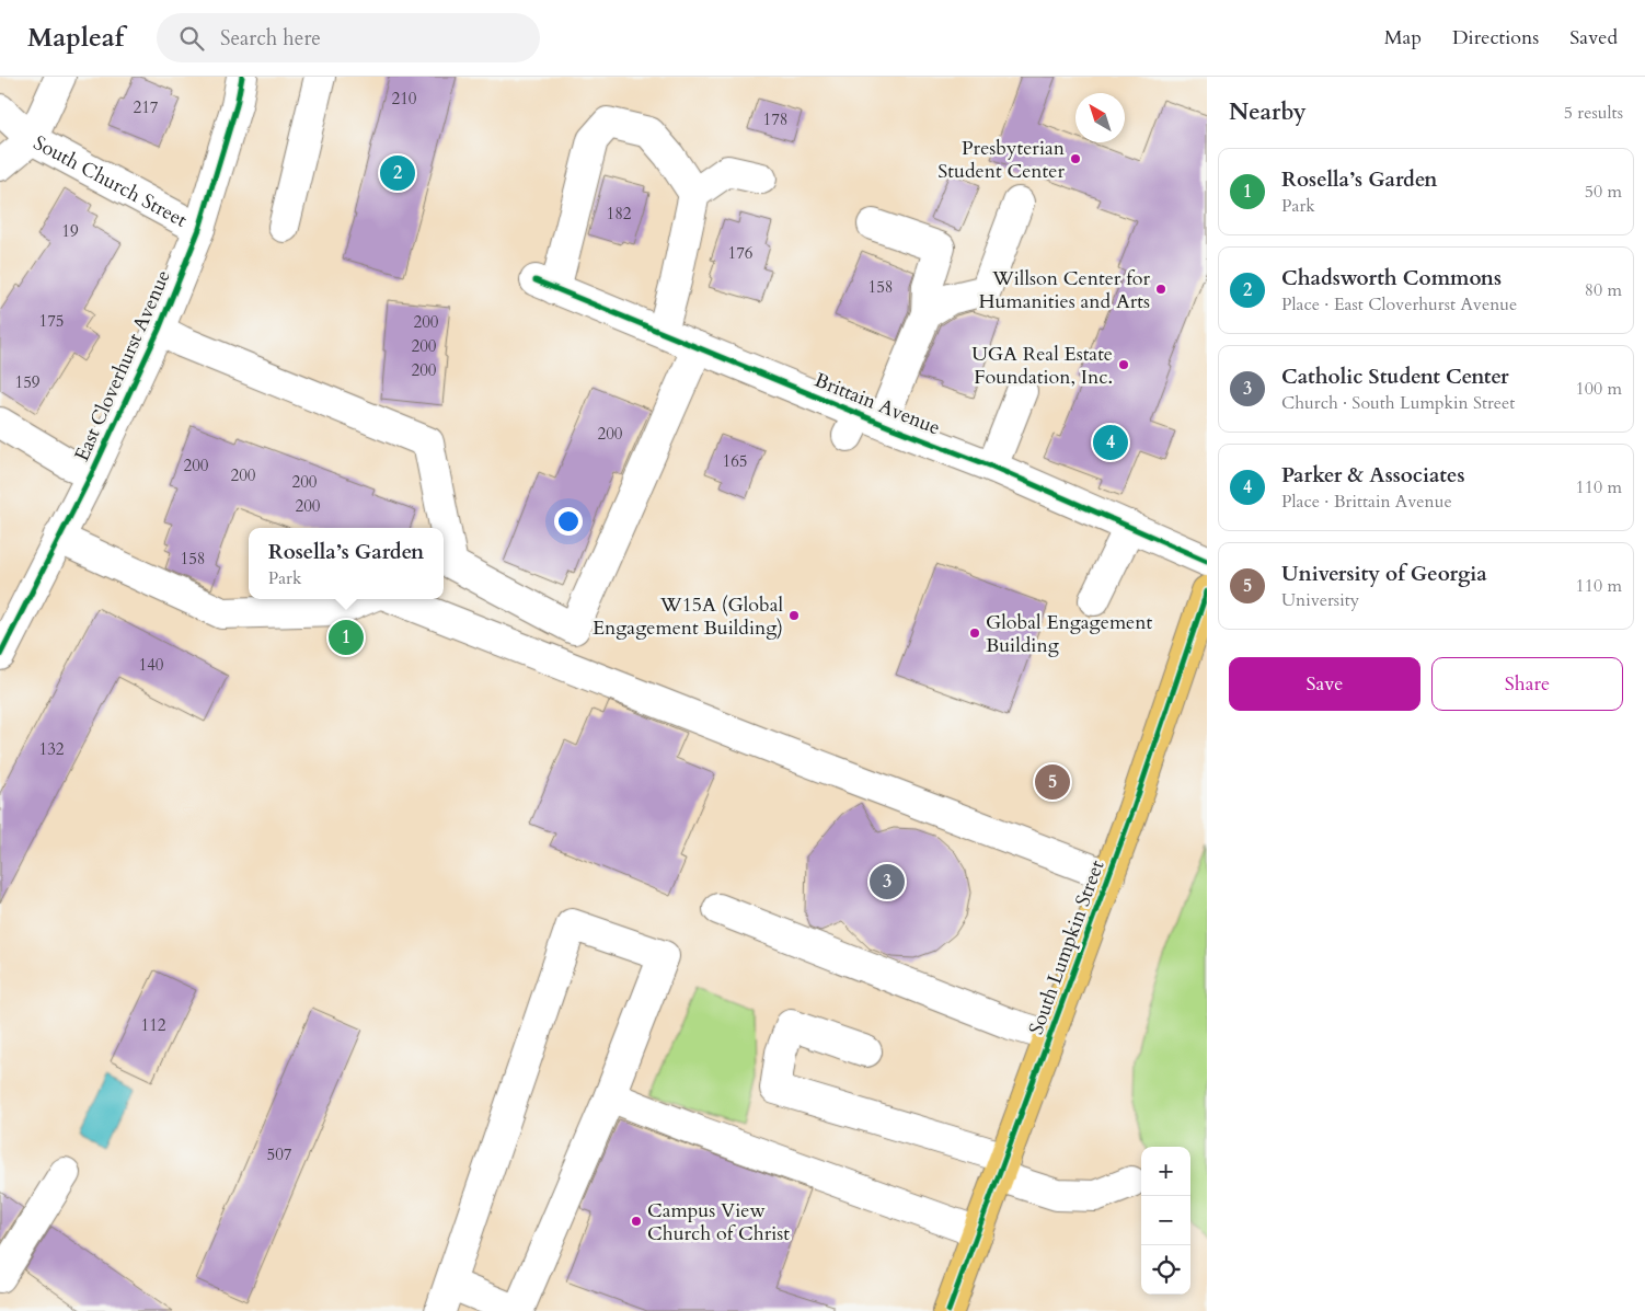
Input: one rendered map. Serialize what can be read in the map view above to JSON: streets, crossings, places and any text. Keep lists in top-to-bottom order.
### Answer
{
  "streets": {
    "main road": ["South Lumpkin Street"],
    "street": ["South Church Street", "East Cloverhurst Avenue", "Brittain Avenue"]
  },
  "crossings": [
    ["South Church Street", "East Cloverhurst Avenue"]
  ],
  "places": [
    "Presbyterian Student Center",
    "Willson Center for Humanities and Arts",
    "UGA Real Estate Foundation, Inc.",
    "W15A (Global Engagement Building)",
    "Global Engagement Building",
    "Campus View Church of Christ"
  ],
  "house_numbers": [
    "210",
    "217",
    "178",
    "182",
    "19",
    "176",
    "158",
    "175",
    "200",
    "200",
    "200",
    "159",
    "200",
    "165",
    "200",
    "200",
    "200",
    "200",
    "158",
    "140",
    "132",
    "112",
    "507"
  ],
  "north": "top left",
  "page": {
    "header": "Mapleaf",
    "search": "Search here",
    "nav": ["Map", "Directions", "Saved"],
    "heading": ["Nearby", "5 results"],
    "list": [
      {
        "mark": "1",
        "name": "Rosella’s Garden",
        "note": "Park",
        "value": "50 m"
      },
      {
        "mark": "2",
        "name": "Chadsworth Commons",
        "note": "Place · East Cloverhurst Avenue",
        "value": "80 m"
      },
      {
        "mark": "3",
        "name": "Catholic Student Center",
        "note": "Church · South Lumpkin Street",
        "value": "100 m"
      },
      {
        "mark": "4",
        "name": "Parker & Associates",
        "note": "Place · Brittain Avenue",
        "value": "110 m"
      },
      {
        "mark": "5",
        "name": "University of Georgia",
        "note": "University",
        "value": "110 m"
      }
    ],
    "pins": [
      "2",
      "4",
      "1",
      "5",
      "3"
    ],
    "popup": ["Rosella’s Garden", "Park"],
    "buttons": ["Save", "Share"],
    "map_buttons": ["+", "−"]
  }
}
